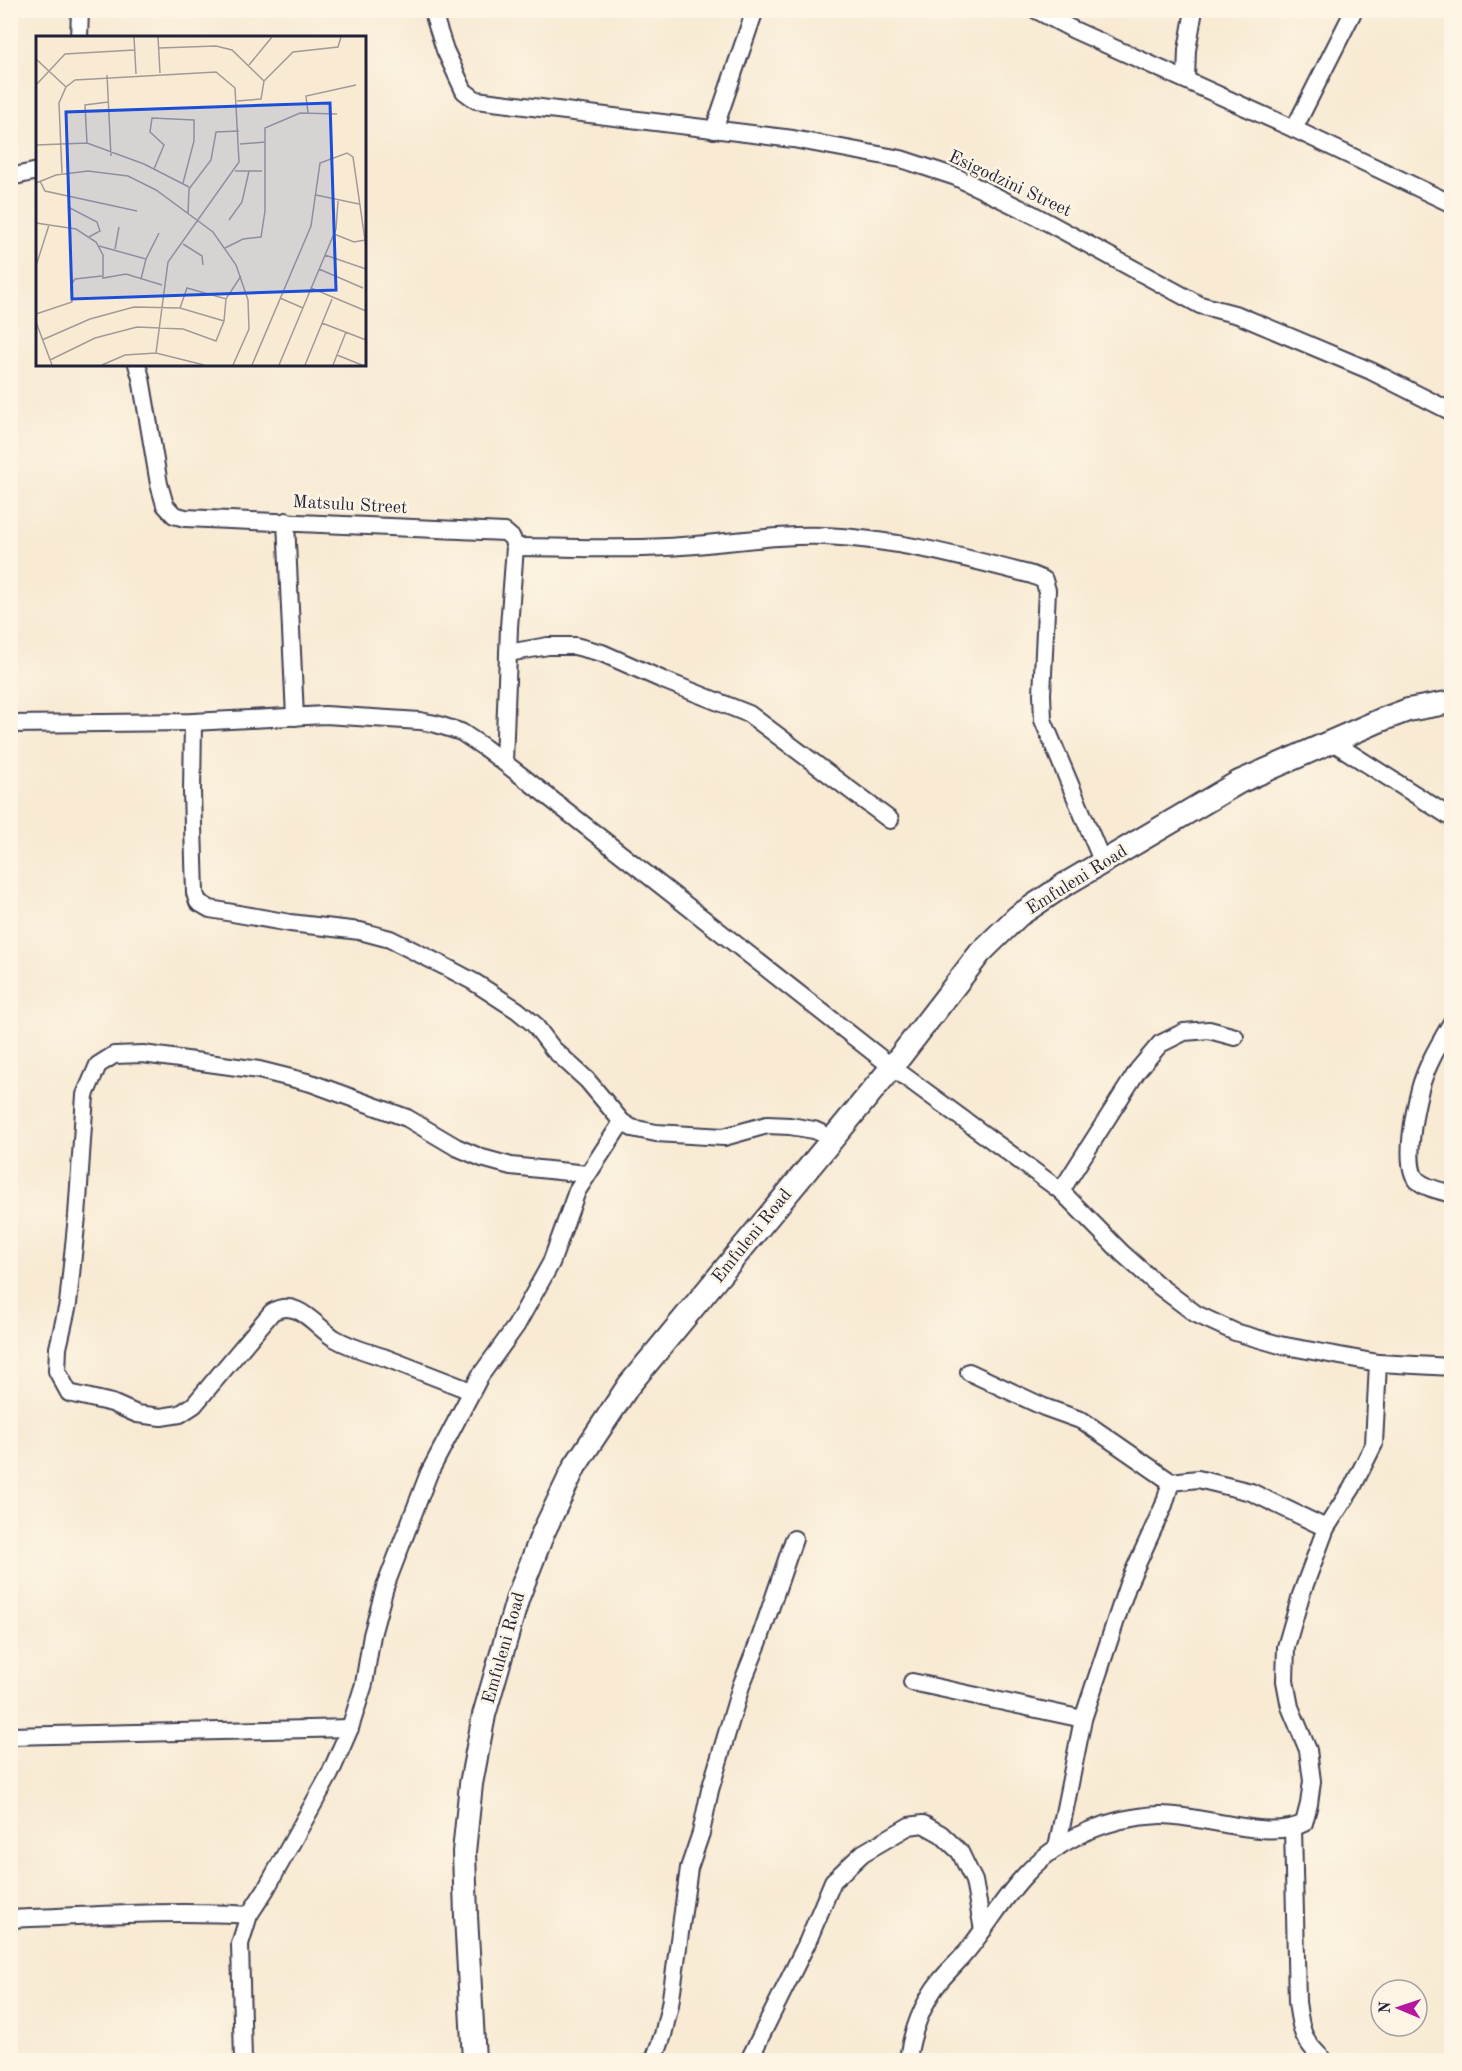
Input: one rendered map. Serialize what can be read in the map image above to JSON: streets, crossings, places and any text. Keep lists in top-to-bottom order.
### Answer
{
  "streets": {
    "street": ["Esigodzini Street", "Matsulu Street", "Emfuleni Road"]
  },
  "north": "left"
}
